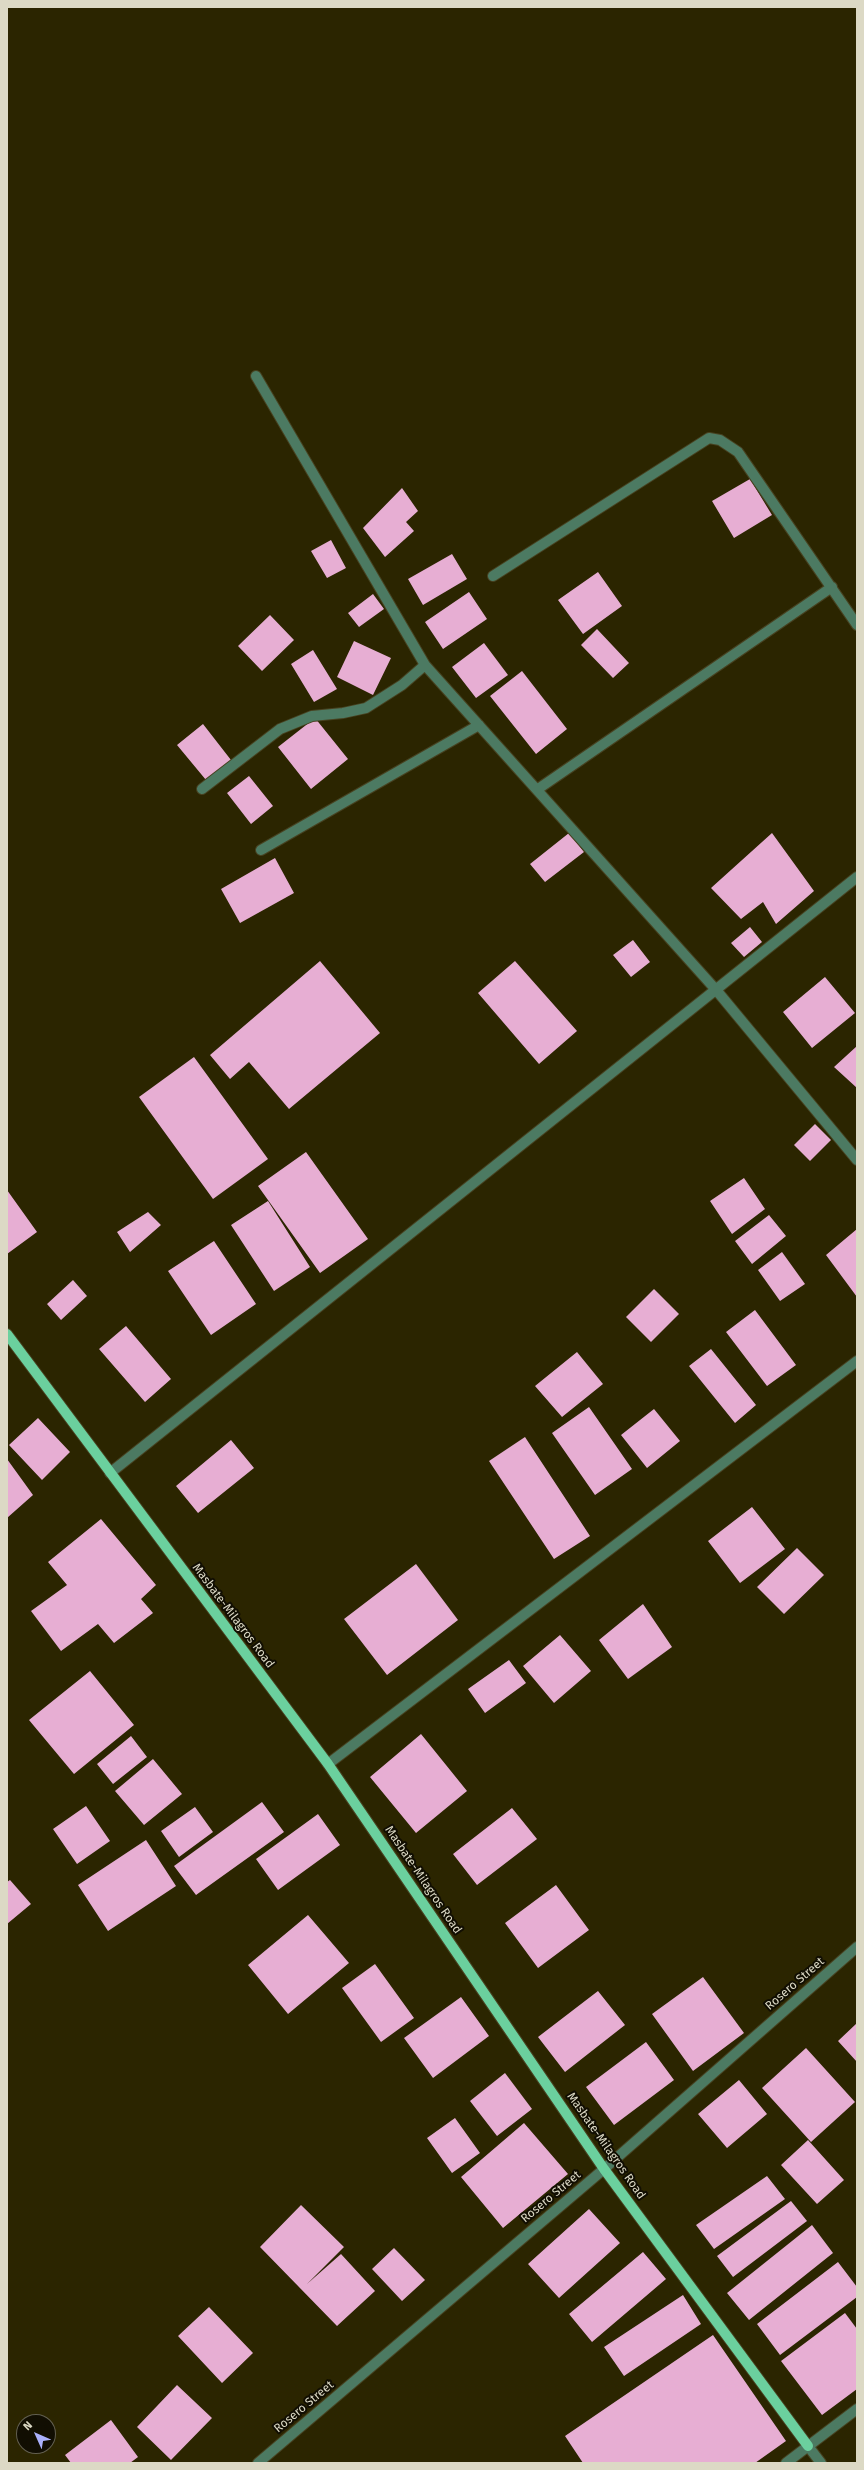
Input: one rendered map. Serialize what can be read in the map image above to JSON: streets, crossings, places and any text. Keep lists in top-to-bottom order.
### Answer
{
  "streets": {
    "main road": ["Masbate-Milagros Road"],
    "street": ["Rosero Street"]
  },
  "crossings": [
    ["Masbate-Milagros Road", "Rosero Street"]
  ],
  "north": "top left"
}
